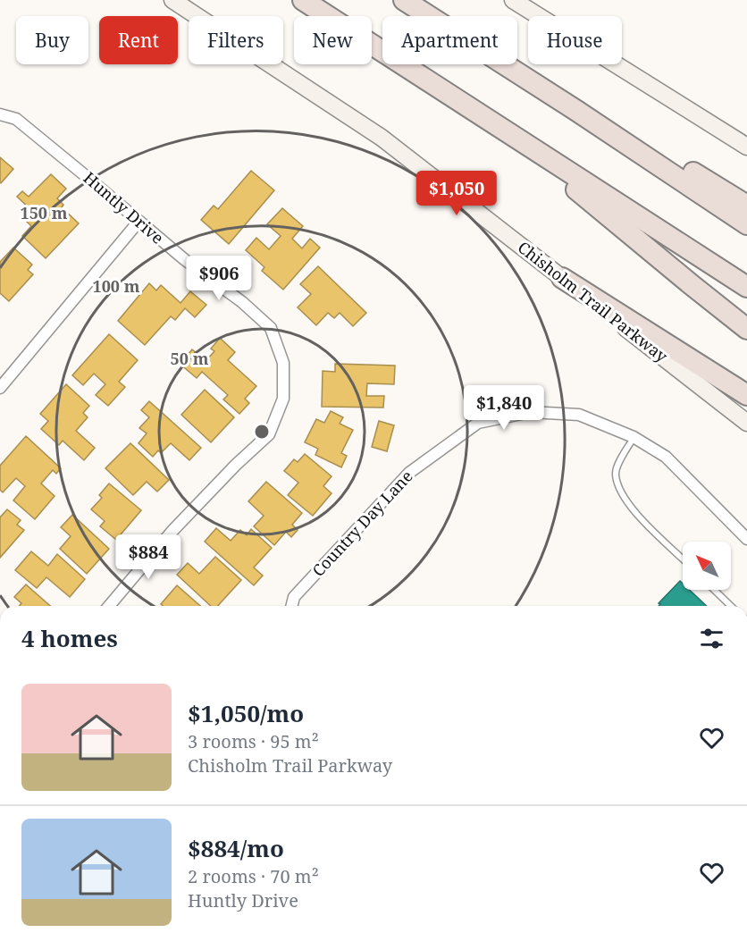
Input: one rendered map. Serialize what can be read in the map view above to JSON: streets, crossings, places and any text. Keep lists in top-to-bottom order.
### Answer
{
  "streets": {
    "main road": ["Chisholm Trail Parkway"],
    "street": ["Huntly Drive", "Country Day Lane"]
  },
  "north": "top left",
  "page": {
    "chip": [
      "Buy",
      "Rent",
      "Filters",
      "New",
      "Apartment",
      "House"
    ],
    "price": [
      "$1,050",
      "$906",
      "$1,840",
      "$884"
    ],
    "heading": "4 homes",
    "list": [
      {
        "name": "$1,050/mo",
        "note": "3 rooms · 95 m² · Chisholm Trail Parkway"
      },
      {
        "name": "$884/mo",
        "note": "2 rooms · 70 m² · Huntly Drive"
      }
    ]
  },
  "rings": ["150 m", "100 m", "50 m"]
}
